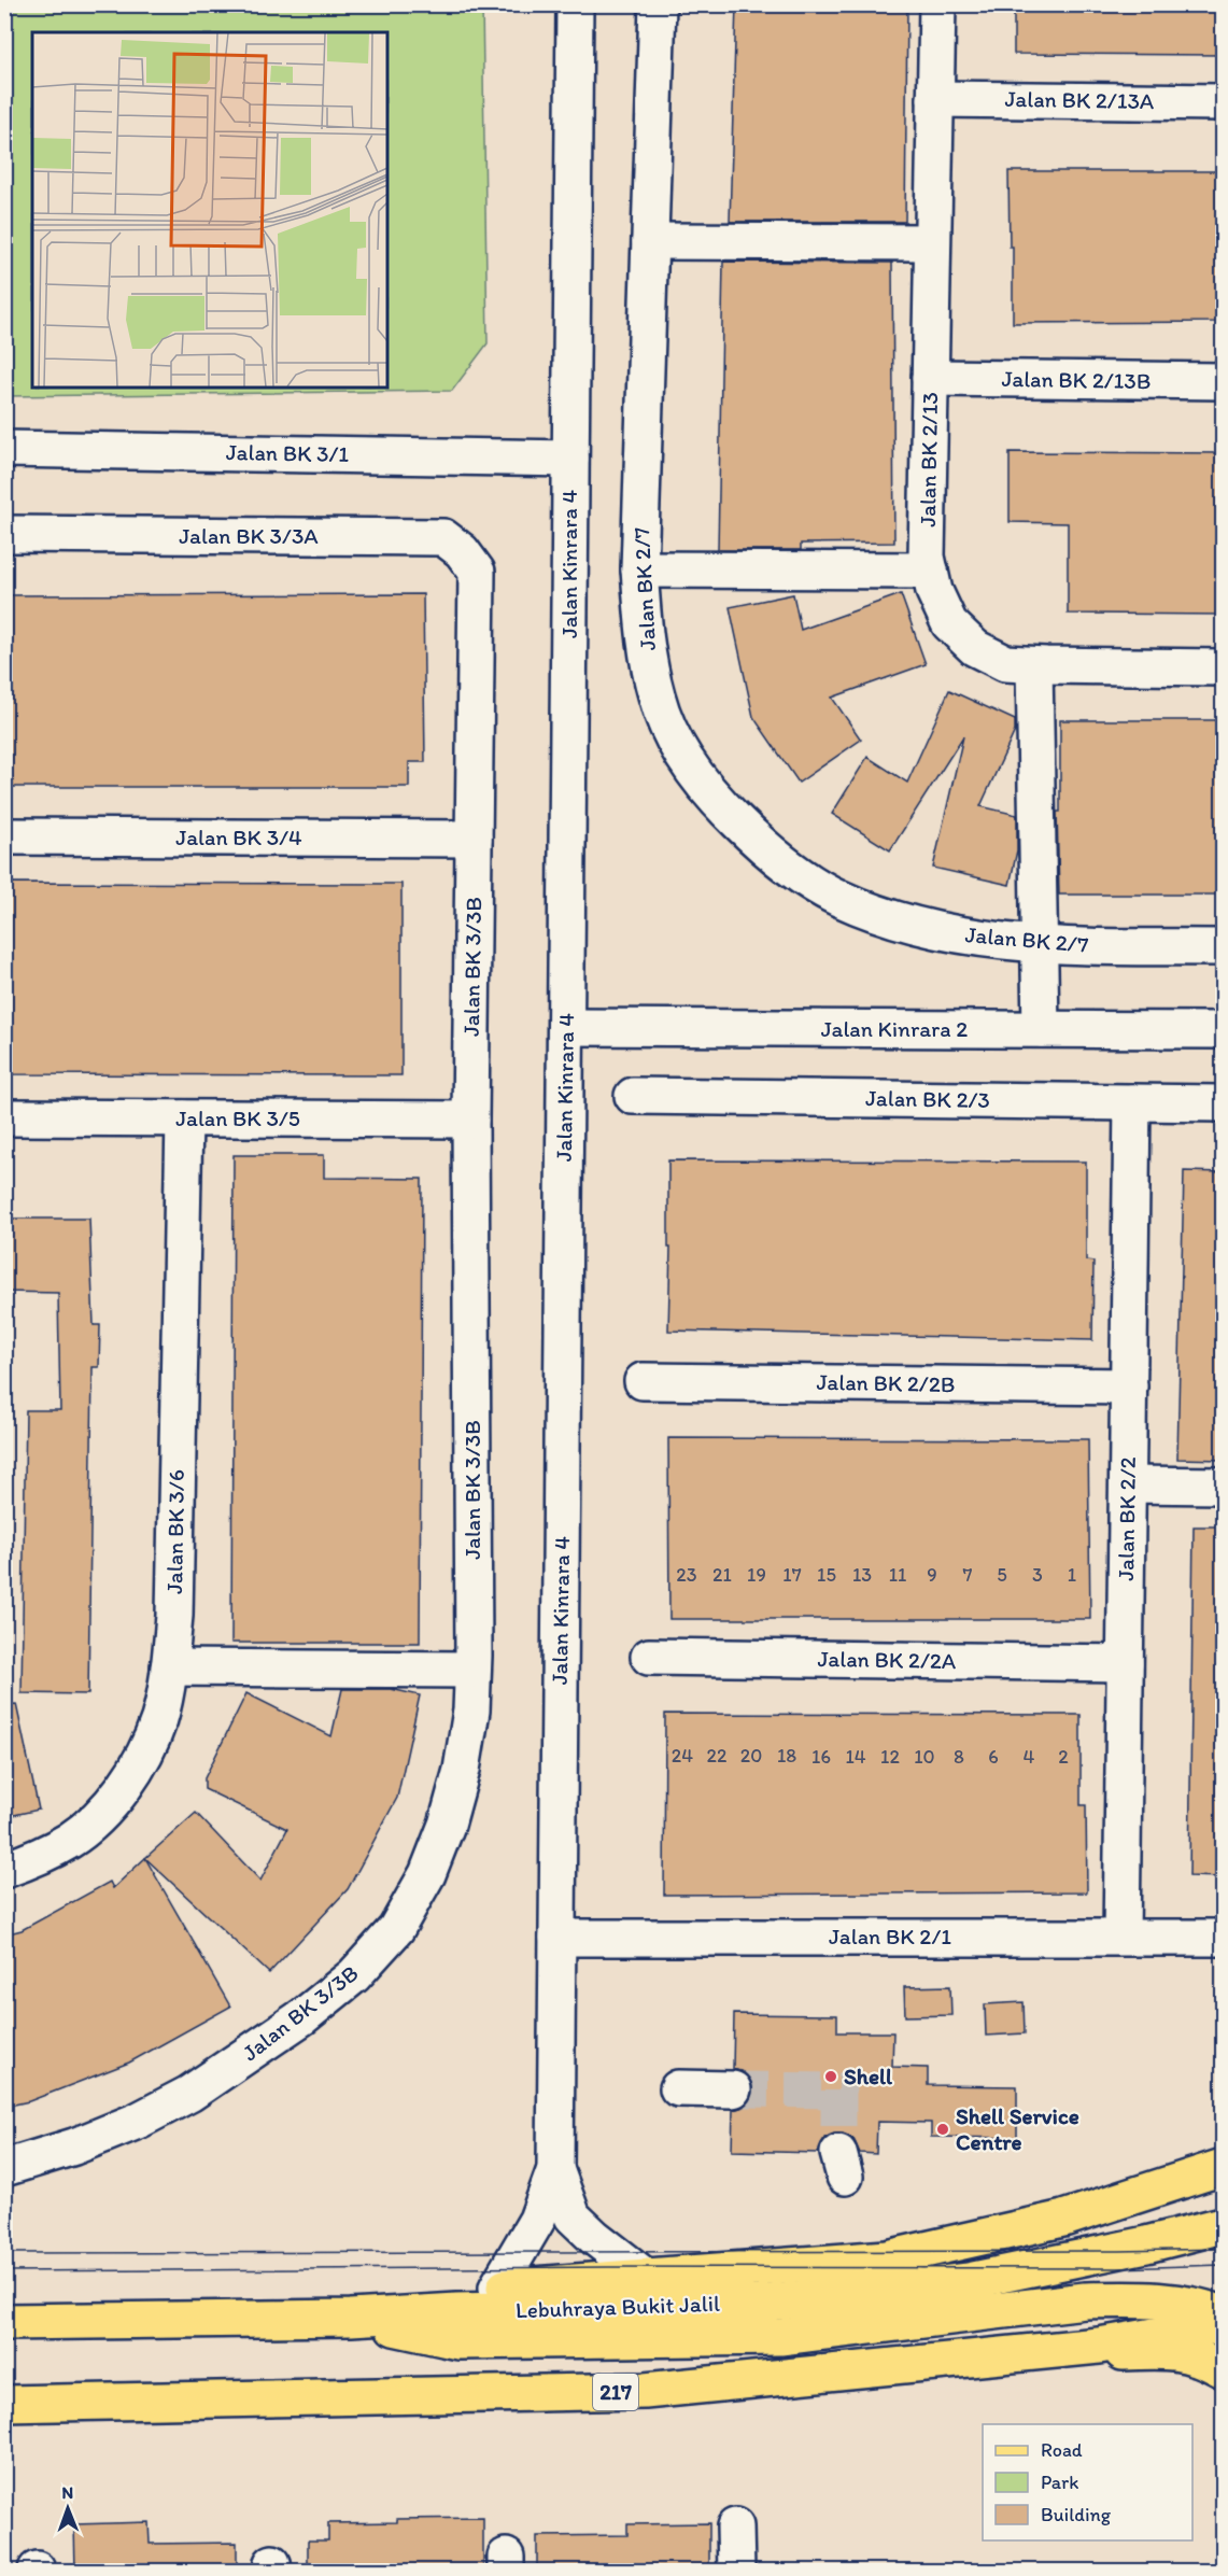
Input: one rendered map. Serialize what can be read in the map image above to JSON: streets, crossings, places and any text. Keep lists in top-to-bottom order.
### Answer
{
  "streets": {
    "main road": ["Lebuhraya Bukit Jalil", "217"],
    "street": [
      "Jalan BK 2/13A",
      "Jalan BK 2/13B",
      "Jalan BK 3/1",
      "Jalan BK 2/13",
      "Jalan BK 3/3A",
      "Jalan Kinrara 4",
      "Jalan BK 2/7",
      "Jalan BK 3/4",
      "Jalan BK 3/3B",
      "Jalan Kinrara 2",
      "Jalan BK 2/3",
      "Jalan BK 3/5",
      "Jalan BK 2/2B",
      "Jalan BK 2/2",
      "Jalan BK 3/6",
      "Jalan BK 2/2A",
      "Jalan BK 2/1"
    ]
  },
  "crossings": [
    ["Jalan BK 2/13A", "Jalan BK 2/13"],
    ["Jalan BK 2/13B", "Jalan BK 2/13"],
    ["Jalan BK 3/1", "Jalan Kinrara 4"],
    ["Jalan BK 3/3A", "Jalan BK 3/3B"],
    ["Jalan Kinrara 4", "Jalan Kinrara 2"],
    ["Jalan Kinrara 4", "Jalan BK 2/1"],
    ["Jalan BK 3/4", "Jalan BK 3/3B"],
    ["Jalan BK 3/3B", "Jalan BK 3/5"],
    ["Jalan BK 2/3", "Jalan BK 2/2"],
    ["Jalan BK 3/5", "Jalan BK 3/6"],
    ["Jalan BK 2/2B", "Jalan BK 2/2"],
    ["Jalan BK 2/2", "Jalan BK 2/2A"],
    ["Jalan BK 2/2", "Jalan BK 2/1"]
  ],
  "places": ["Shell", "Shell Service Centre"],
  "house_numbers": [
    "23",
    "21",
    "19",
    "17",
    "15",
    "13",
    "11",
    "9",
    "7",
    "5",
    "3",
    "1",
    "24",
    "22",
    "20",
    "18",
    "16",
    "14",
    "12",
    "10",
    "8",
    "6",
    "4",
    "2"
  ],
  "legend": ["Road", "Park", "Building"],
  "north": "top"
}
